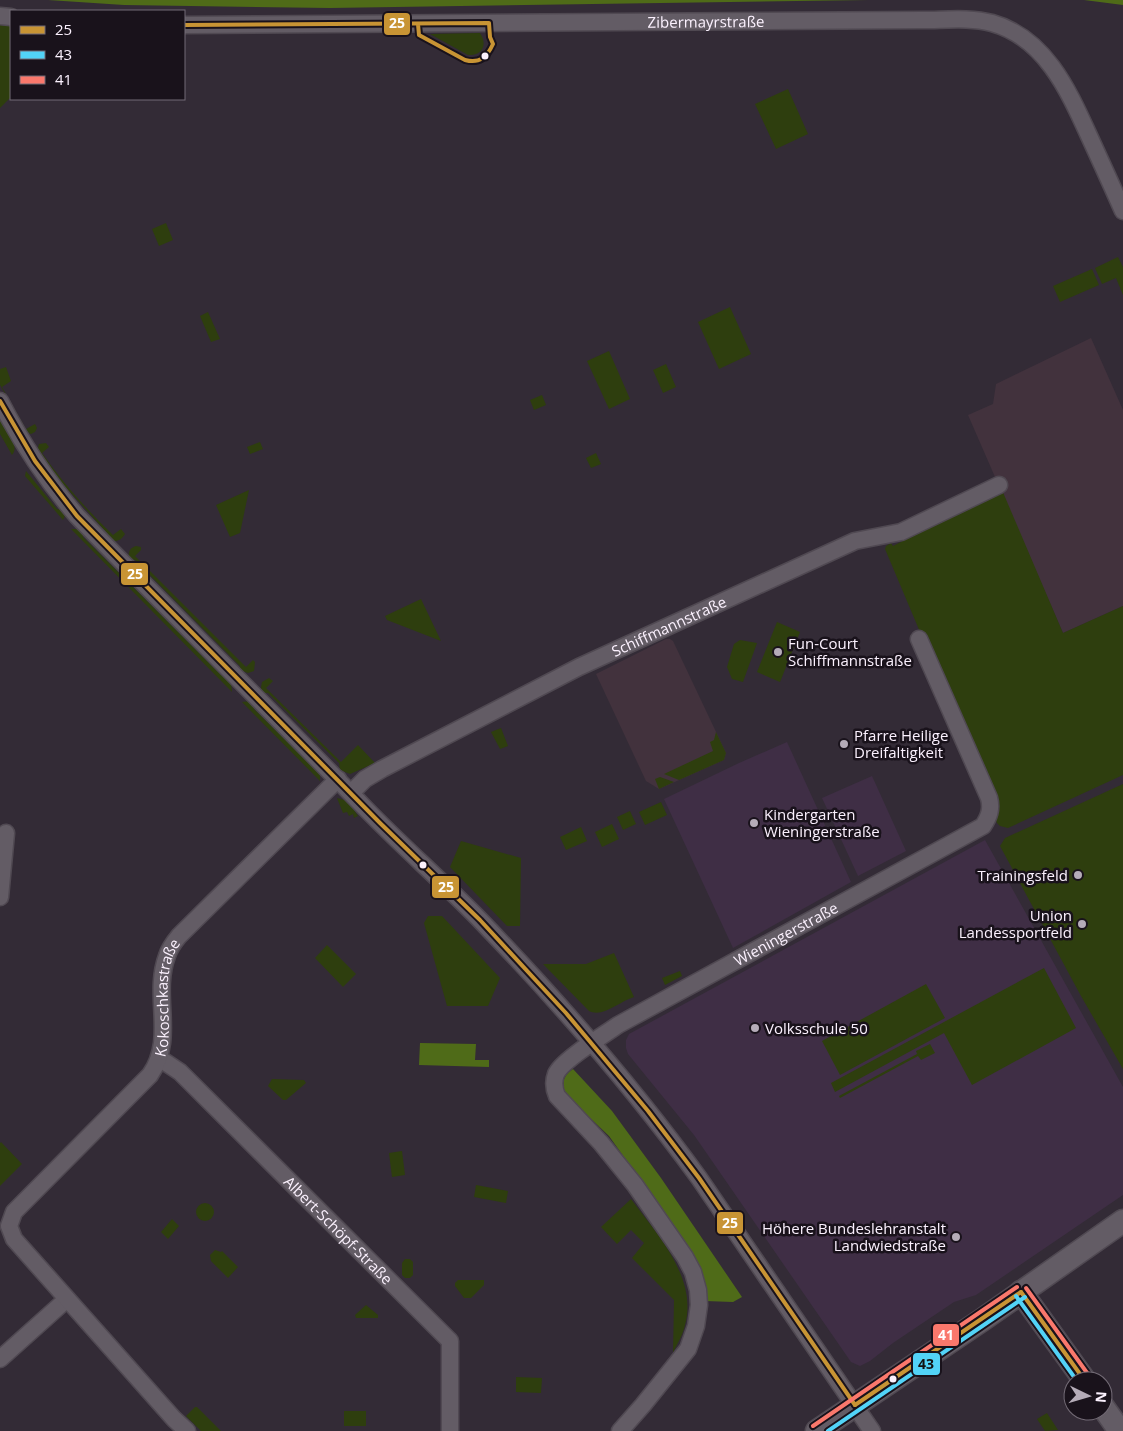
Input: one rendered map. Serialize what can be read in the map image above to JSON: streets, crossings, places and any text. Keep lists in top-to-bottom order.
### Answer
{
  "streets": {
    "street": [
      "Zibermayrstraße",
      "Schiffmannstraße",
      "Wieningerstraße",
      "Kokoschkastraße",
      "Albert-Schöpf-Straße"
    ]
  },
  "crossings": [
    ["Kokoschkastraße", "Albert-Schöpf-Straße"]
  ],
  "places": [
    "Fun-Court Schiffmannstraße",
    "Pfarre Heilige Dreifaltigkeit",
    "Kindergarten Wieningerstraße",
    "Trainingsfeld",
    "Union Landessportfeld",
    "Volksschule 50",
    "Höhere Bundeslehranstalt Landwiedstraße"
  ],
  "lines": ["transit line 25", "transit line 41", "transit line 43"],
  "legend": ["25", "43", "41"],
  "north": "right"
}
